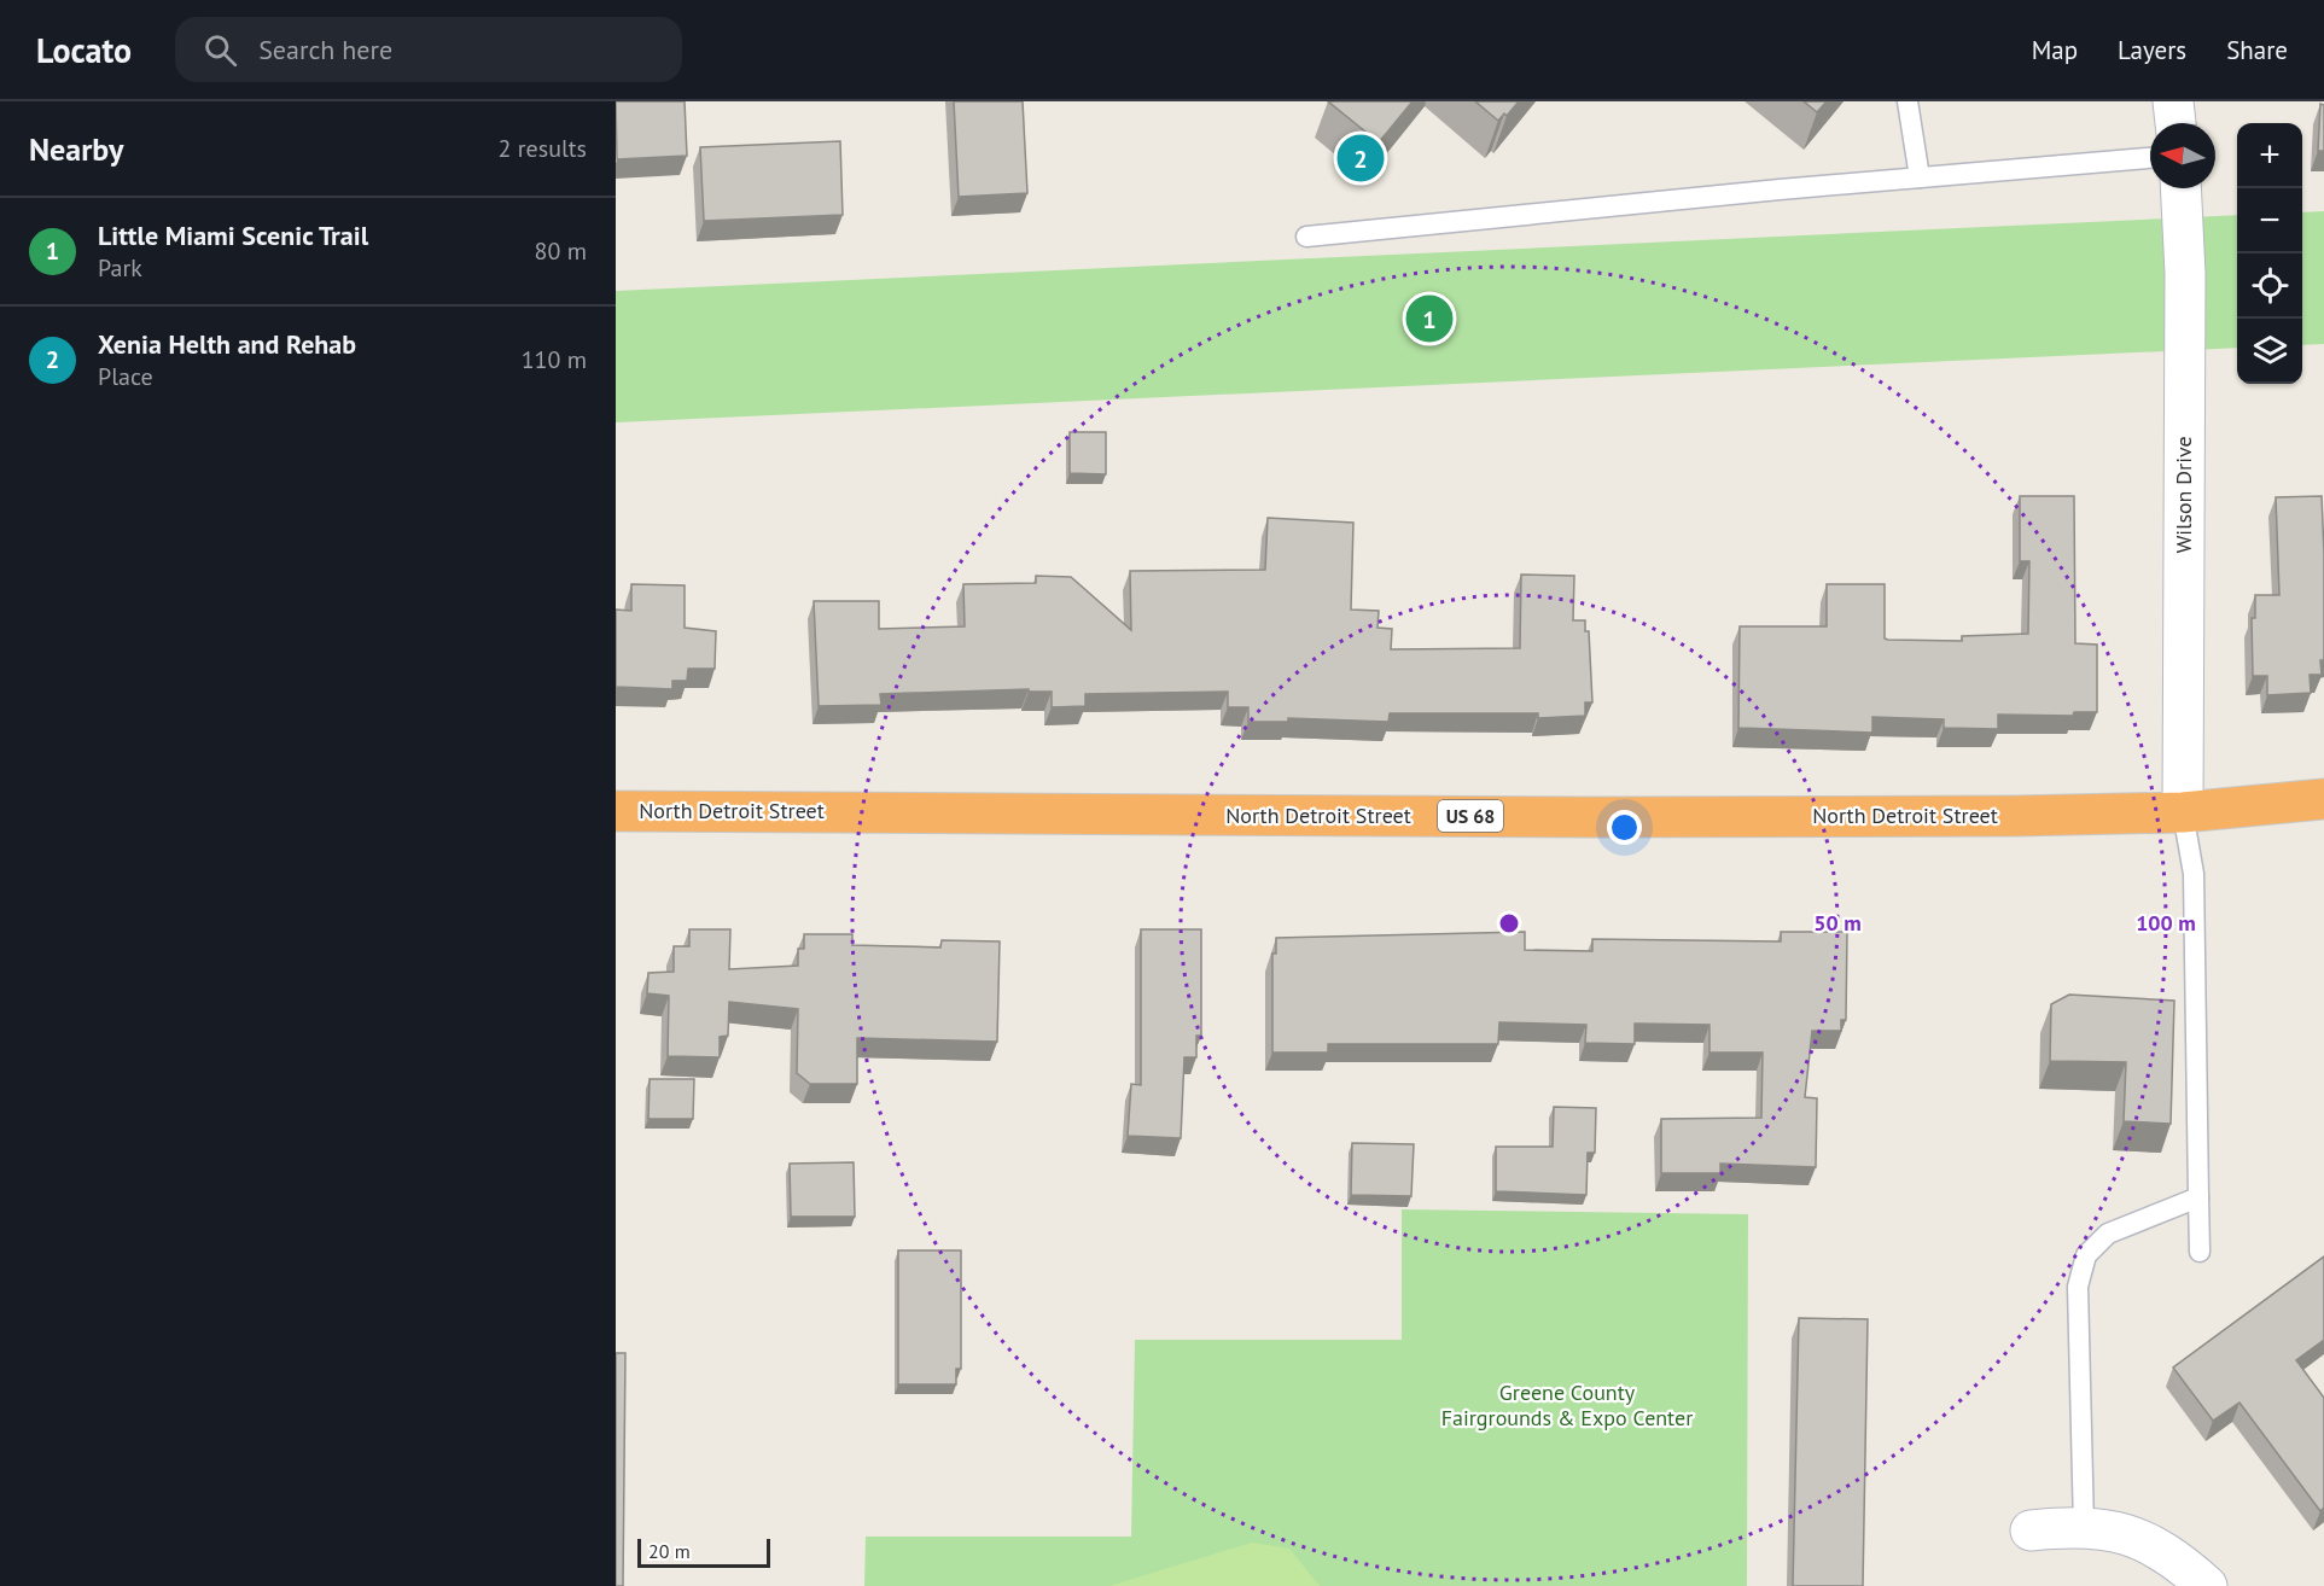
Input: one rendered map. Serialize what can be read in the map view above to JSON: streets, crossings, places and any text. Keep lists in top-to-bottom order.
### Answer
{
  "streets": {
    "highway": ["North Detroit Street", "US 68"],
    "street": ["Wilson Drive"]
  },
  "crossings": [
    ["Wilson Drive", "North Detroit Street"]
  ],
  "parks": ["Greene County Fairgrounds & Expo Center"],
  "scale_bar": "20 m",
  "north": "left",
  "page": {
    "header": "Locato",
    "search": "Search here",
    "nav": ["Map", "Layers", "Share"],
    "heading": ["Nearby", "2 results"],
    "map_buttons": ["+", "−"],
    "pins": ["2", "1"],
    "list": [
      {
        "mark": "1",
        "name": "Little Miami Scenic Trail",
        "note": "Park",
        "value": "80 m"
      },
      {
        "mark": "2",
        "name": "Xenia Helth and Rehab",
        "note": "Place",
        "value": "110 m"
      }
    ],
    "scale": "20 m"
  },
  "rings": ["50 m", "100 m"]
}
